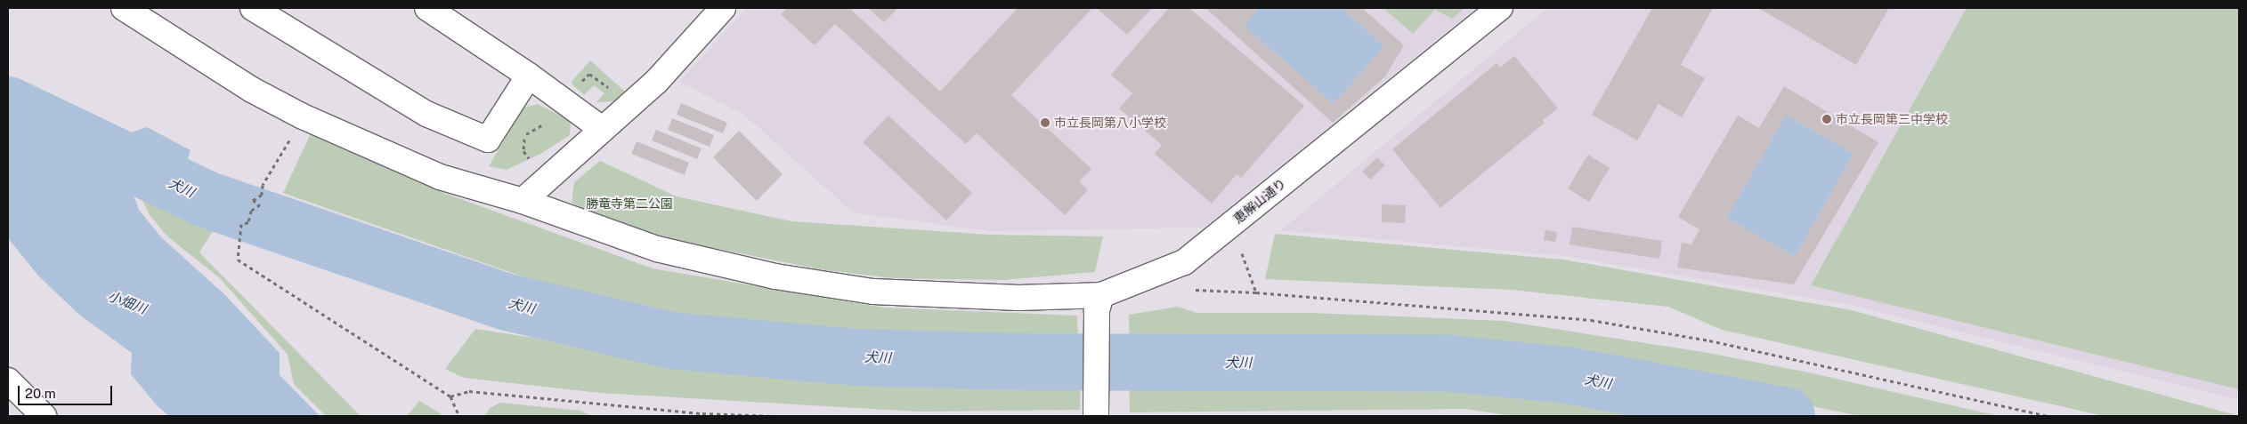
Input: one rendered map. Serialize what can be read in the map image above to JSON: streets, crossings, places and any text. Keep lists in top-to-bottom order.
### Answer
{
  "streets": {
    "street": ["恵解山通り"]
  },
  "water": ["犬川", "小畑川"],
  "parks": ["勝竜寺第二公園"],
  "places": ["市立長岡第三中学校", "市立長岡第八小学校"],
  "scale_bar": "20 m"
}
